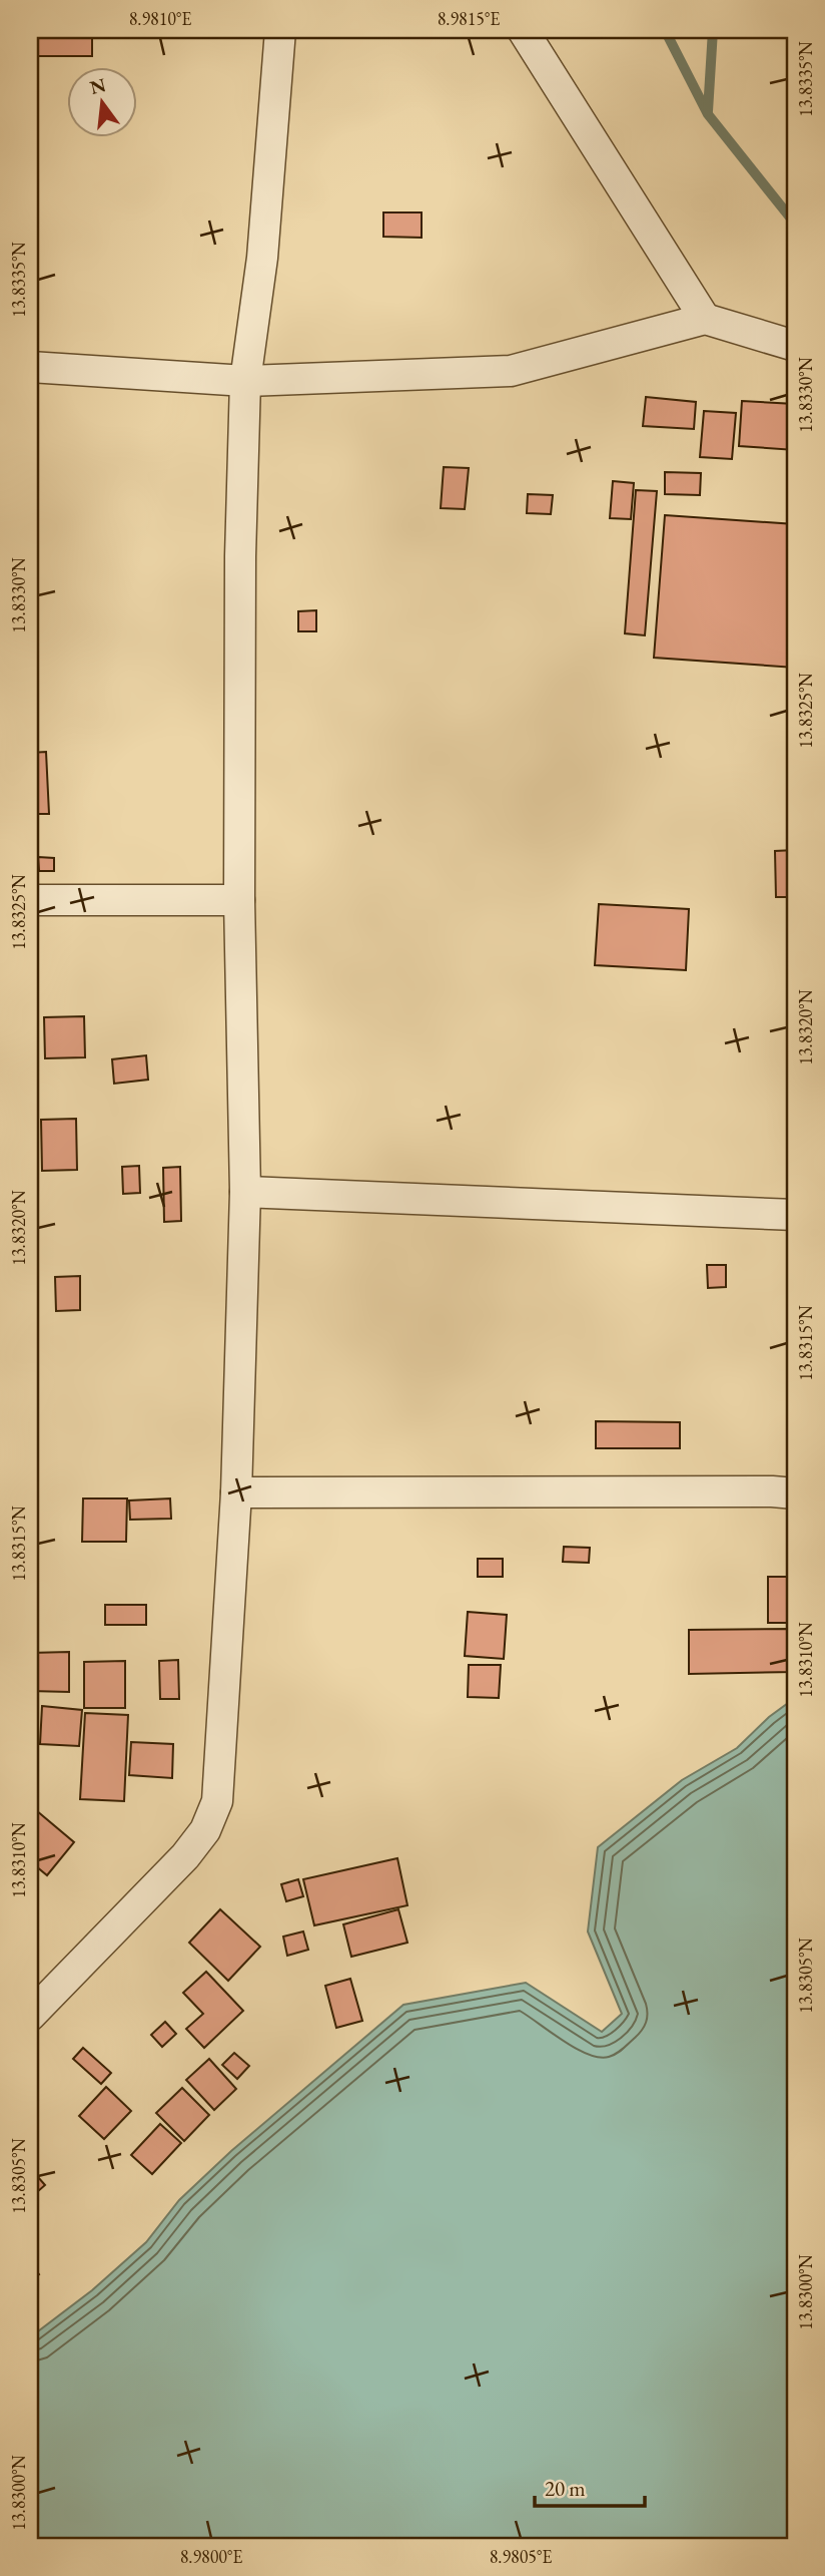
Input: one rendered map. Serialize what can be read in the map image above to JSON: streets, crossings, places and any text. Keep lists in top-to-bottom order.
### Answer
{
  "scale_bar": "20 m",
  "north": "top",
  "coordinates": [
    "8.9810°E",
    "8.9815°E",
    "13.8335°N",
    "13.8330°N",
    "13.8325°N",
    "13.8320°N",
    "13.8315°N",
    "13.8310°N",
    "13.8305°N",
    "13.8300°N",
    "8.9800°E",
    "8.9805°E"
  ]
}
